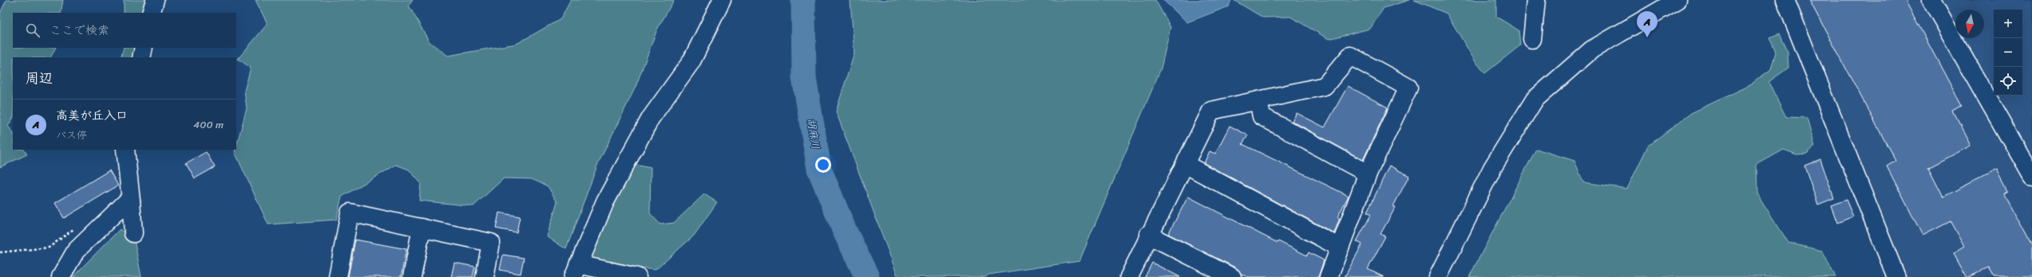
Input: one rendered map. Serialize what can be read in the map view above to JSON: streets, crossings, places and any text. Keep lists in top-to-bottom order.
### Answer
{
  "water": ["胡麻川"],
  "north": "bottom",
  "page": {
    "map_buttons": ["+", "−"],
    "pins": "A",
    "search": "ここで検索",
    "heading": "周辺",
    "list": [
      {
        "mark": "A",
        "name": "高美が丘入口",
        "note": "バス停",
        "value": "400 m"
      }
    ]
  }
}
